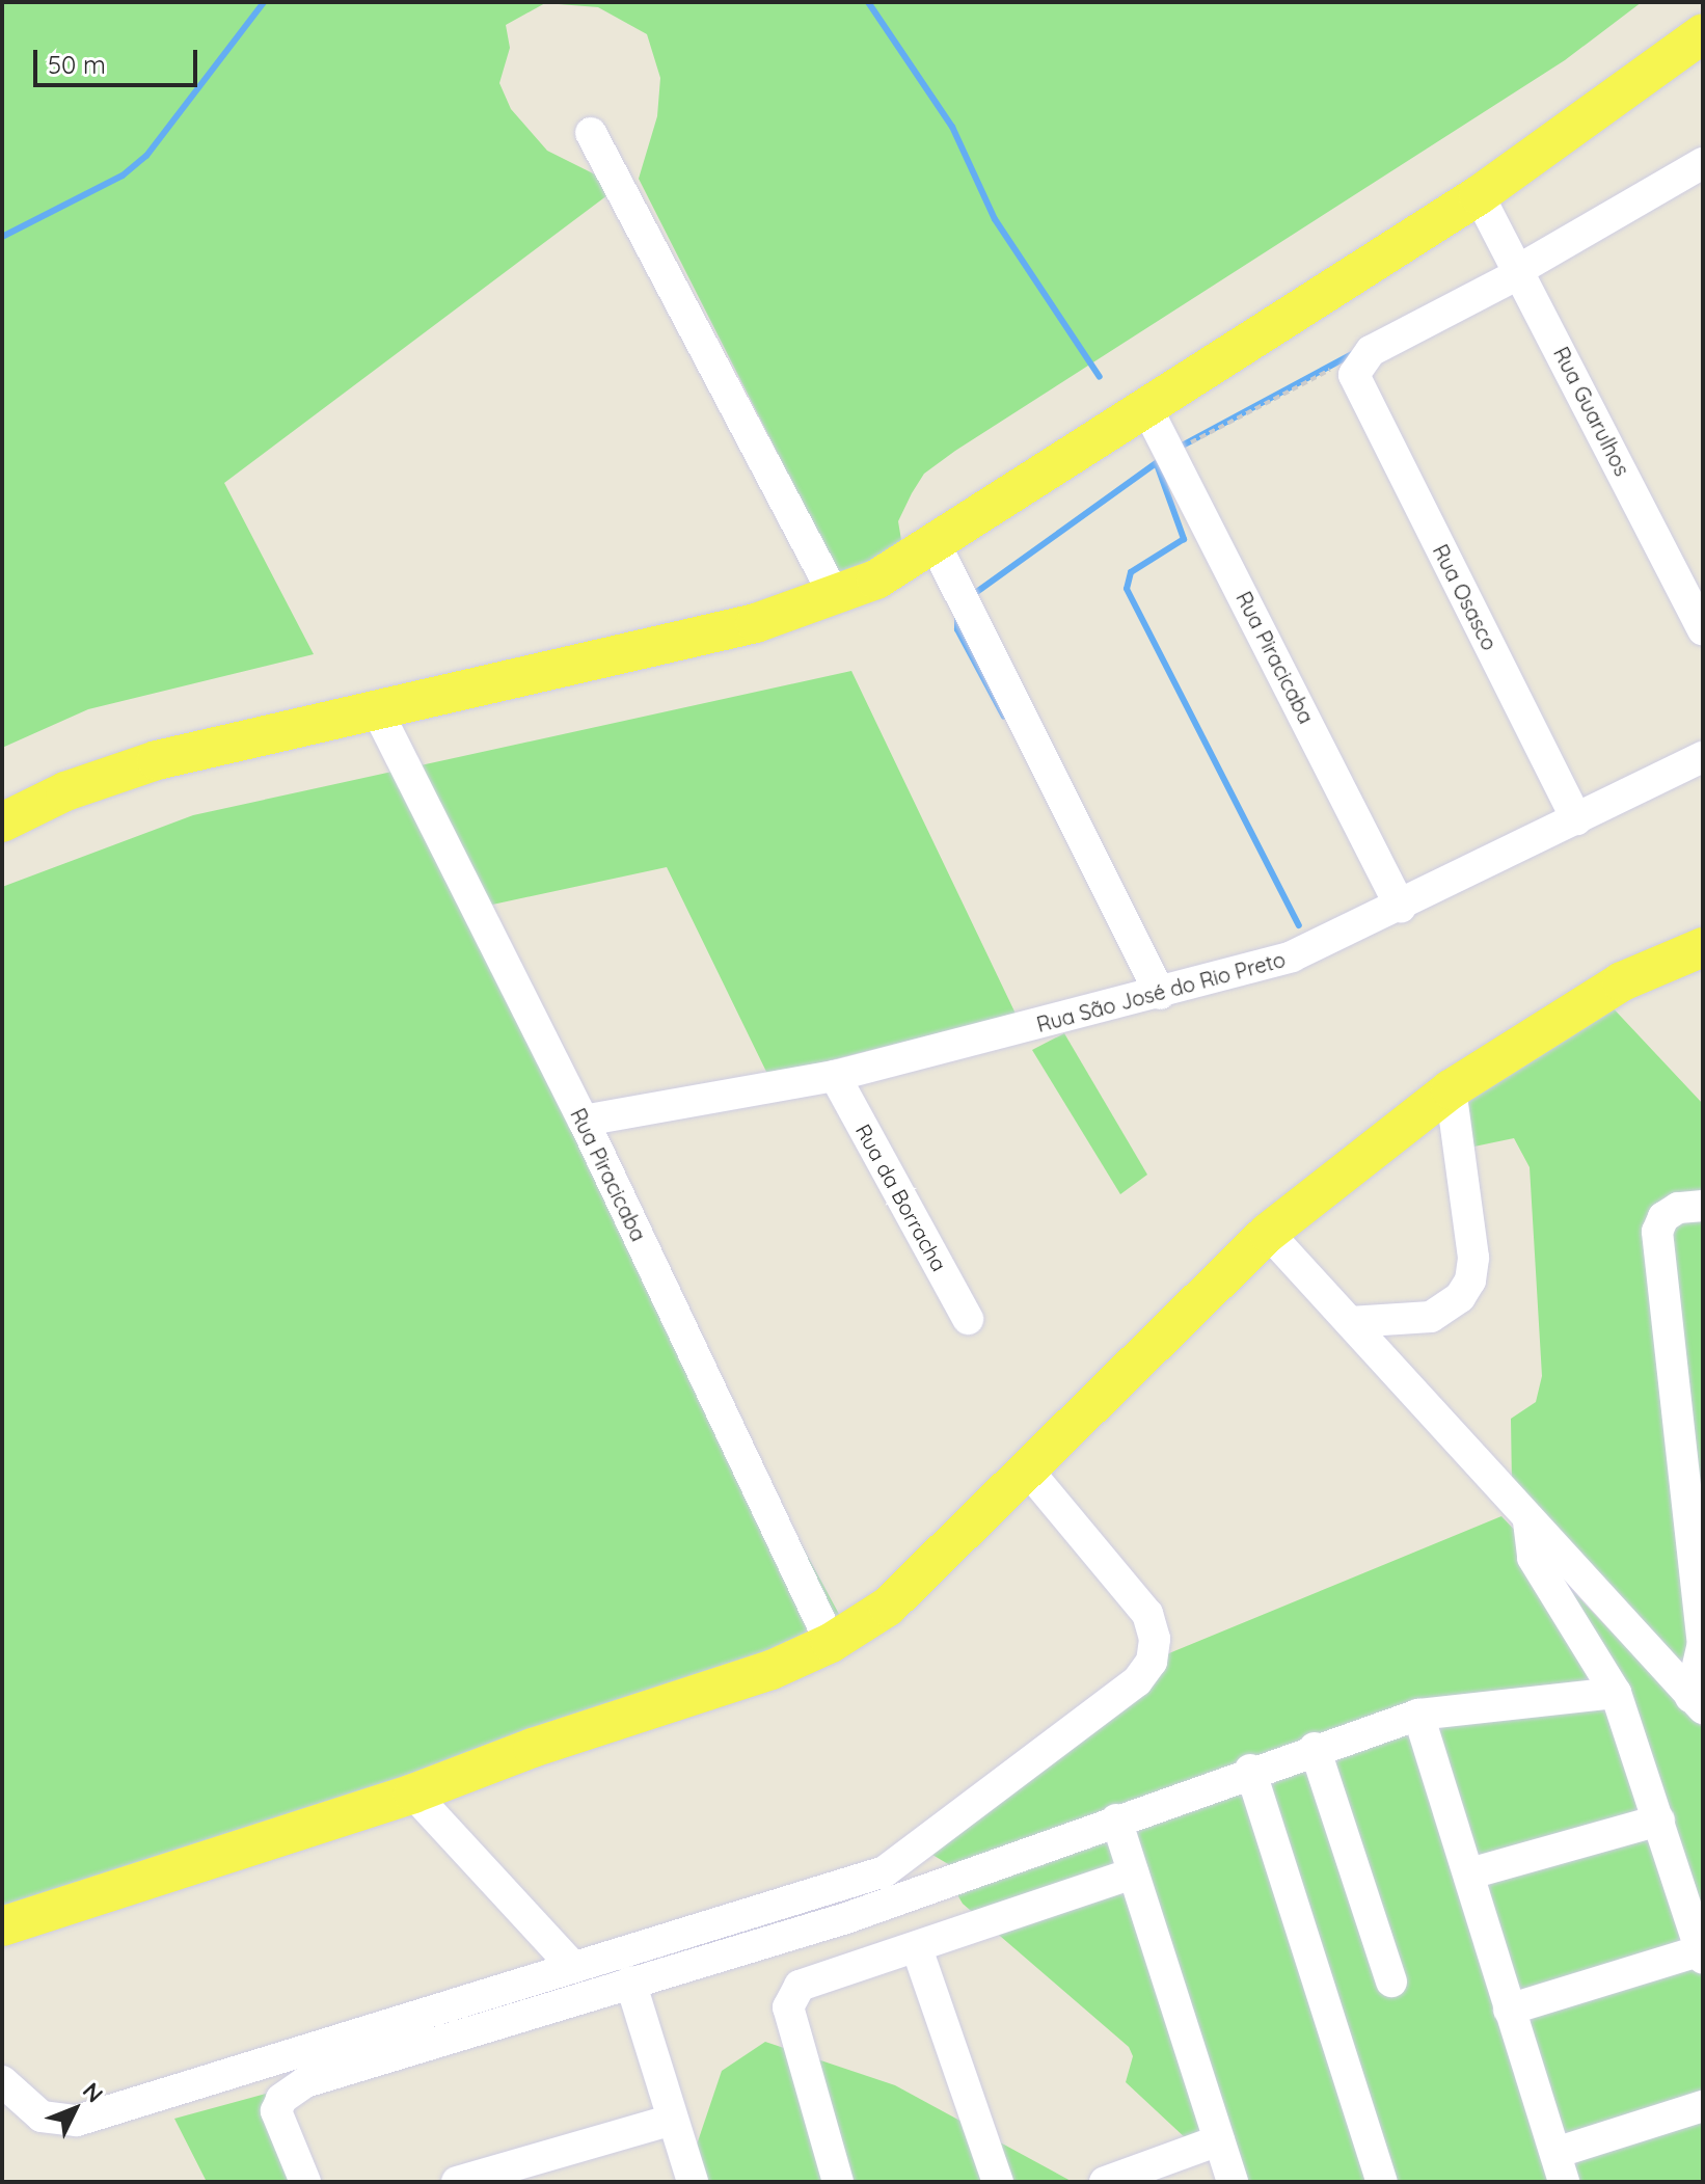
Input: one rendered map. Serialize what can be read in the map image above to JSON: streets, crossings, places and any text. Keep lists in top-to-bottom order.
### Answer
{
  "streets": {
    "street": [
      "Rua Guarulhos",
      "Rua Osasco",
      "Rua Piracicaba",
      "Rua São José do Rio Preto",
      "Rua da Borracha"
    ]
  },
  "crossings": [
    ["Rua Guarulhos", "Rua Osasco"],
    ["Rua Osasco", "Rua São José do Rio Preto"],
    ["Rua Piracicaba", "Rua São José do Rio Preto"],
    ["Rua São José do Rio Preto", "Rua da Borracha"]
  ],
  "scale_bar": "50 m",
  "north": "top right"
}
